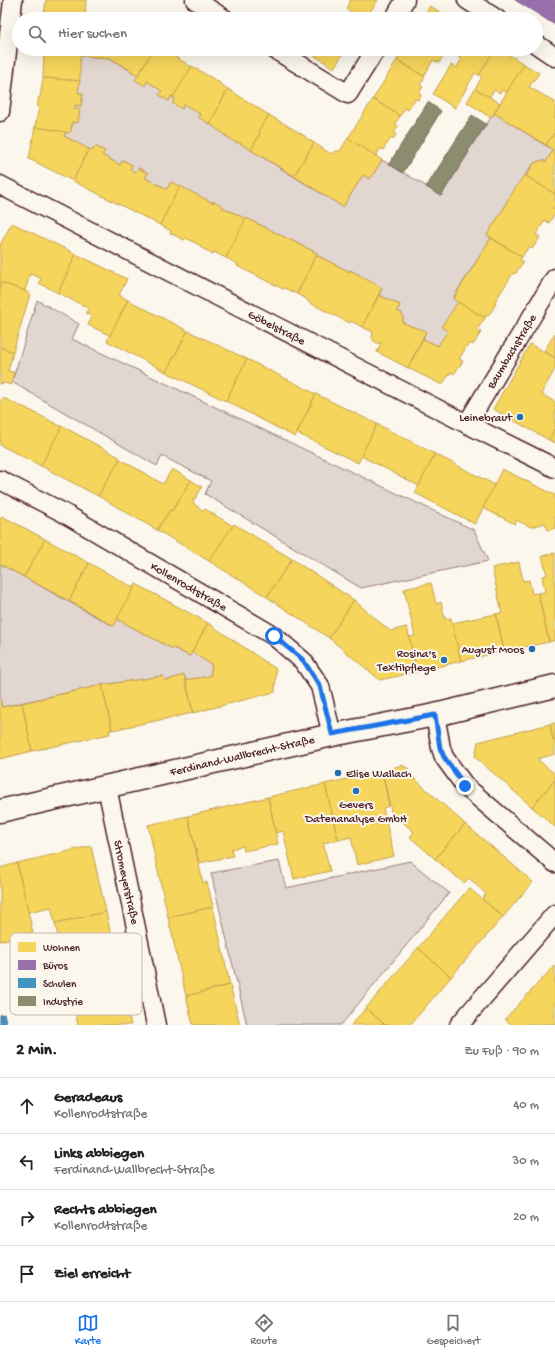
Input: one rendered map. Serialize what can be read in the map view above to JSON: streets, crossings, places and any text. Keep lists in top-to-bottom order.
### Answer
{
  "streets": {
    "street": [
      "Göbelstraße",
      "Baumbachstraße",
      "Kollenrodtstraße",
      "Ferdinand-Wallbrecht-Straße",
      "Stromeyerstraße"
    ]
  },
  "crossings": [
    ["Göbelstraße", "Baumbachstraße"],
    ["Kollenrodtstraße", "Ferdinand-Wallbrecht-Straße"],
    ["Ferdinand-Wallbrecht-Straße", "Stromeyerstraße"]
  ],
  "places": [
    "Leinebraut",
    "August Moos",
    "Rosina's Textilpflege",
    "Elise Wallach",
    "Gevers Datenanalyse GmbH"
  ],
  "legend": [
    "Wohnen",
    "Büros",
    "Schulen",
    "Industrie"
  ],
  "page": {
    "search": "Hier suchen",
    "heading": ["2 Min.", "Zu Fuß · 90 m"],
    "list": [
      ["Geradeaus", "Kollenrodtstraße", "40 m"],
      ["Links abbiegen", "Ferdinand-Wallbrecht-Straße", "30 m"],
      ["Rechts abbiegen", "Kollenrodtstraße", "20 m"],
      "Ziel erreicht"
    ],
    "nav": ["Karte", "Route", "Gespeichert"]
  }
}
